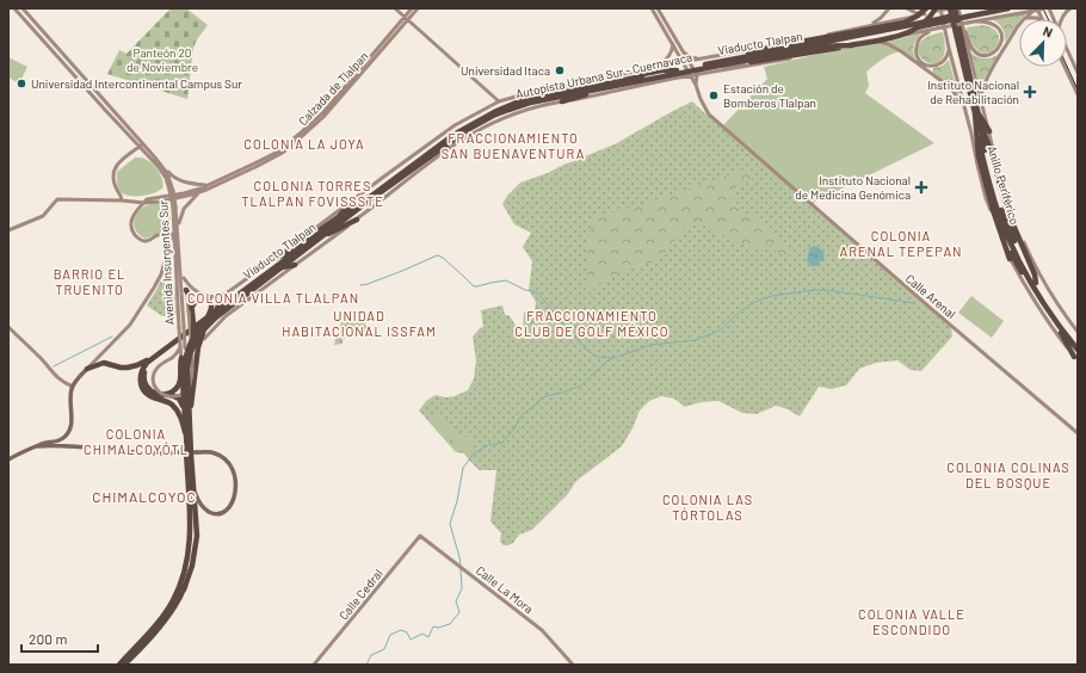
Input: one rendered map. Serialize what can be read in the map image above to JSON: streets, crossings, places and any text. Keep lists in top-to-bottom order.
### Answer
{
  "streets": {
    "highway": ["Viaducto Tlalpan", "Autopista Urbana Sur - Cuernavaca", "Anillo Periférico"],
    "main road": [
      "Calzada de Tlalpan",
      "Avenida Insurgentes Sur",
      "Calle Arenal",
      "Calle La Mora",
      "Calle Cedral"
    ]
  },
  "crossings": [
    ["Viaducto Tlalpan", "Autopista Urbana Sur - Cuernavaca"],
    ["Calle La Mora", "Calle Cedral"]
  ],
  "districts": [
    "FRACCIONAMIENTO SAN BUENAVENTURA",
    "COLONIA LA JOYA",
    "COLONIA TORRES TLALPAN FOVISSSTE",
    "COLONIA ARENAL TEPEPAN",
    "BARRIO EL TRUENITO",
    "COLONIA VILLA TLALPAN",
    "UNIDAD HABITACIONAL ISSFAM",
    "FRACCIONAMIENTO CLUB DE GOLF MÉXICO",
    "COLONIA CHIMALCOYÓTL",
    "COLONIA COLINAS DEL BOSQUE",
    "CHIMALCOYOC",
    "COLONIA LAS TÓRTOLAS",
    "COLONIA VALLE ESCONDIDO"
  ],
  "parks": ["Panteón 20 de Noviembre"],
  "places": {
    "other": ["Universidad Itaca", "Universidad Intercontinental Campus Sur", "Estación de Bomberos Tlalpan"],
    "health": ["Instituto Nacional de Rehabilitación", "Instituto Nacional de Medicina Genómica"]
  },
  "scale_bar": "200 m",
  "north": "top right"
}
